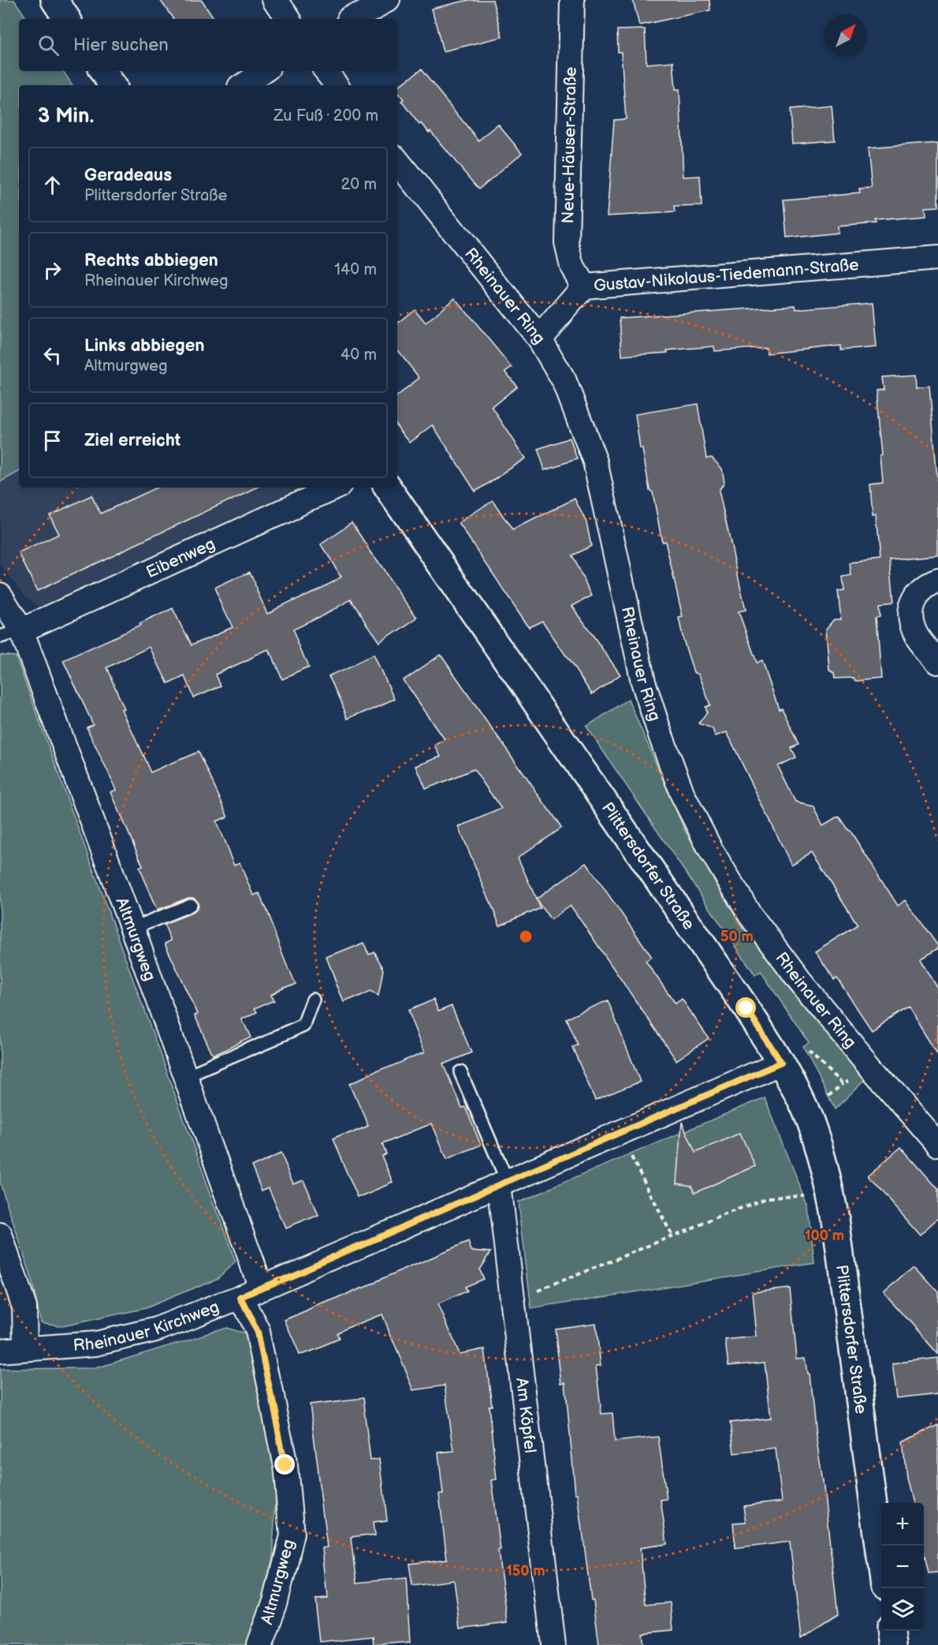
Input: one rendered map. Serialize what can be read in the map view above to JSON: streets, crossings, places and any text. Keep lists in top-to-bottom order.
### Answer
{
  "streets": {
    "street": [
      "Neue-Häuser-Straße",
      "Gustav-Nikolaus-Tiedemann-Straße",
      "Rheinauer Ring",
      "Eibenweg",
      "Plittersdorfer Straße",
      "Altmurgweg",
      "Rheinauer Kirchweg",
      "Am Köpfel"
    ]
  },
  "crossings": [
    ["Neue-Häuser-Straße", "Gustav-Nikolaus-Tiedemann-Straße"],
    ["Gustav-Nikolaus-Tiedemann-Straße", "Rheinauer Ring"],
    ["Eibenweg", "Altmurgweg"],
    ["Plittersdorfer Straße", "Rheinauer Kirchweg"],
    ["Altmurgweg", "Rheinauer Kirchweg"],
    ["Rheinauer Kirchweg", "Am Köpfel"]
  ],
  "north": "top right",
  "page": {
    "search": "Hier suchen",
    "heading": ["3 Min.", "Zu Fuß · 200 m"],
    "list": [
      ["Geradeaus", "Plittersdorfer Straße", "20 m"],
      ["Rechts abbiegen", "Rheinauer Kirchweg", "140 m"],
      ["Links abbiegen", "Altmurgweg", "40 m"],
      "Ziel erreicht"
    ],
    "map_buttons": ["+", "−"]
  },
  "rings": ["50 m", "100 m", "150 m"]
}
